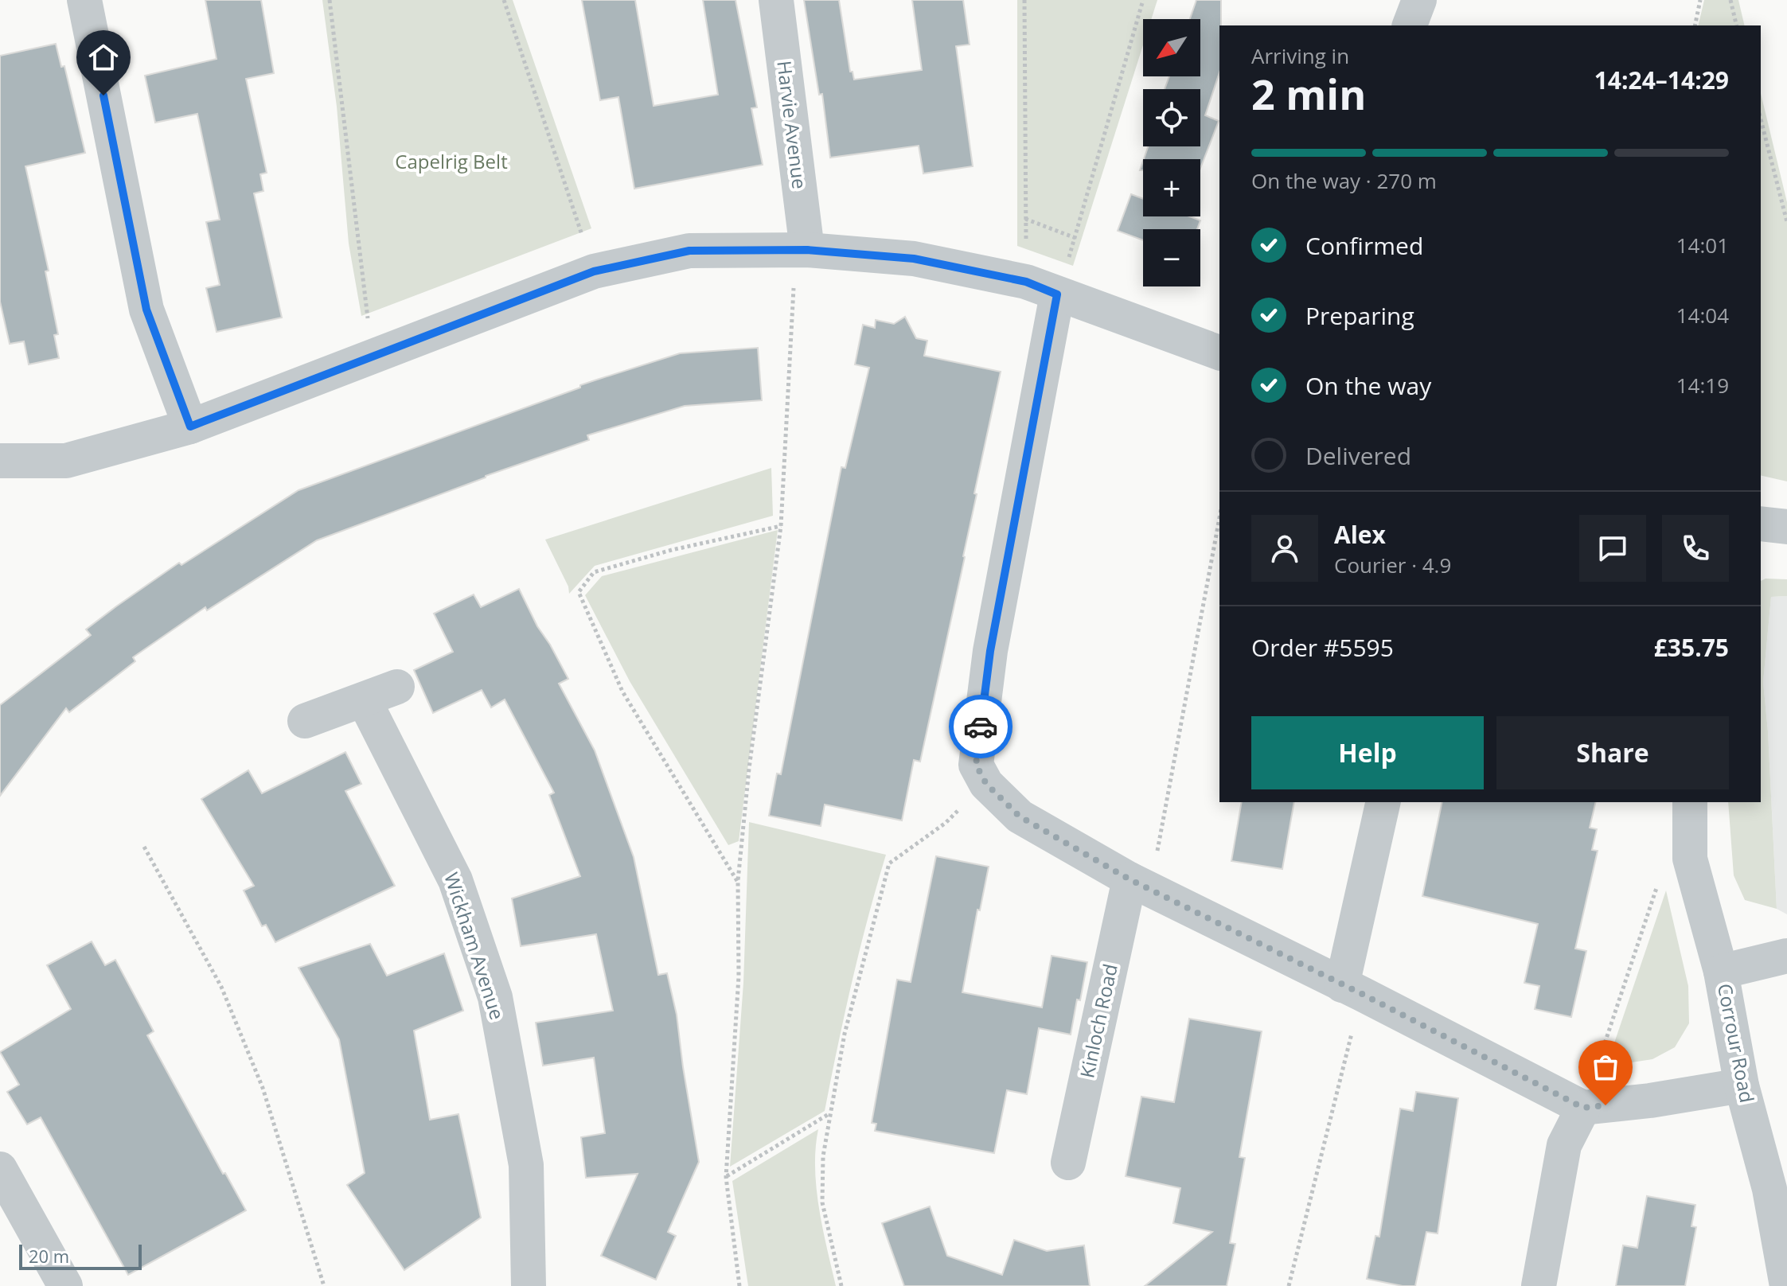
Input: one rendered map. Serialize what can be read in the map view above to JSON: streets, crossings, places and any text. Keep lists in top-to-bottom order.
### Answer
{
  "streets": {
    "street": [
      "Harvie Avenue",
      "Wickham Avenue",
      "Kinloch Road",
      "Corrour Road"
    ]
  },
  "parks": ["Capelrig Belt"],
  "scale_bar": "20 m",
  "north": "bottom left",
  "page": {
    "map_buttons": ["+", "−"],
    "heading": ["2 min", "Arriving in", "14:24–14:29"],
    "panel": [
      "Alex",
      "Courier · 4.9",
      "Order #5595",
      "£35.75"
    ],
    "bar": "On the way · 270 m",
    "list": [
      ["Confirmed", "14:01"],
      ["Preparing", "14:04"],
      ["On the way", "14:19"],
      "Delivered"
    ],
    "buttons": ["Help", "Share"],
    "scale": "20 m"
  }
}
